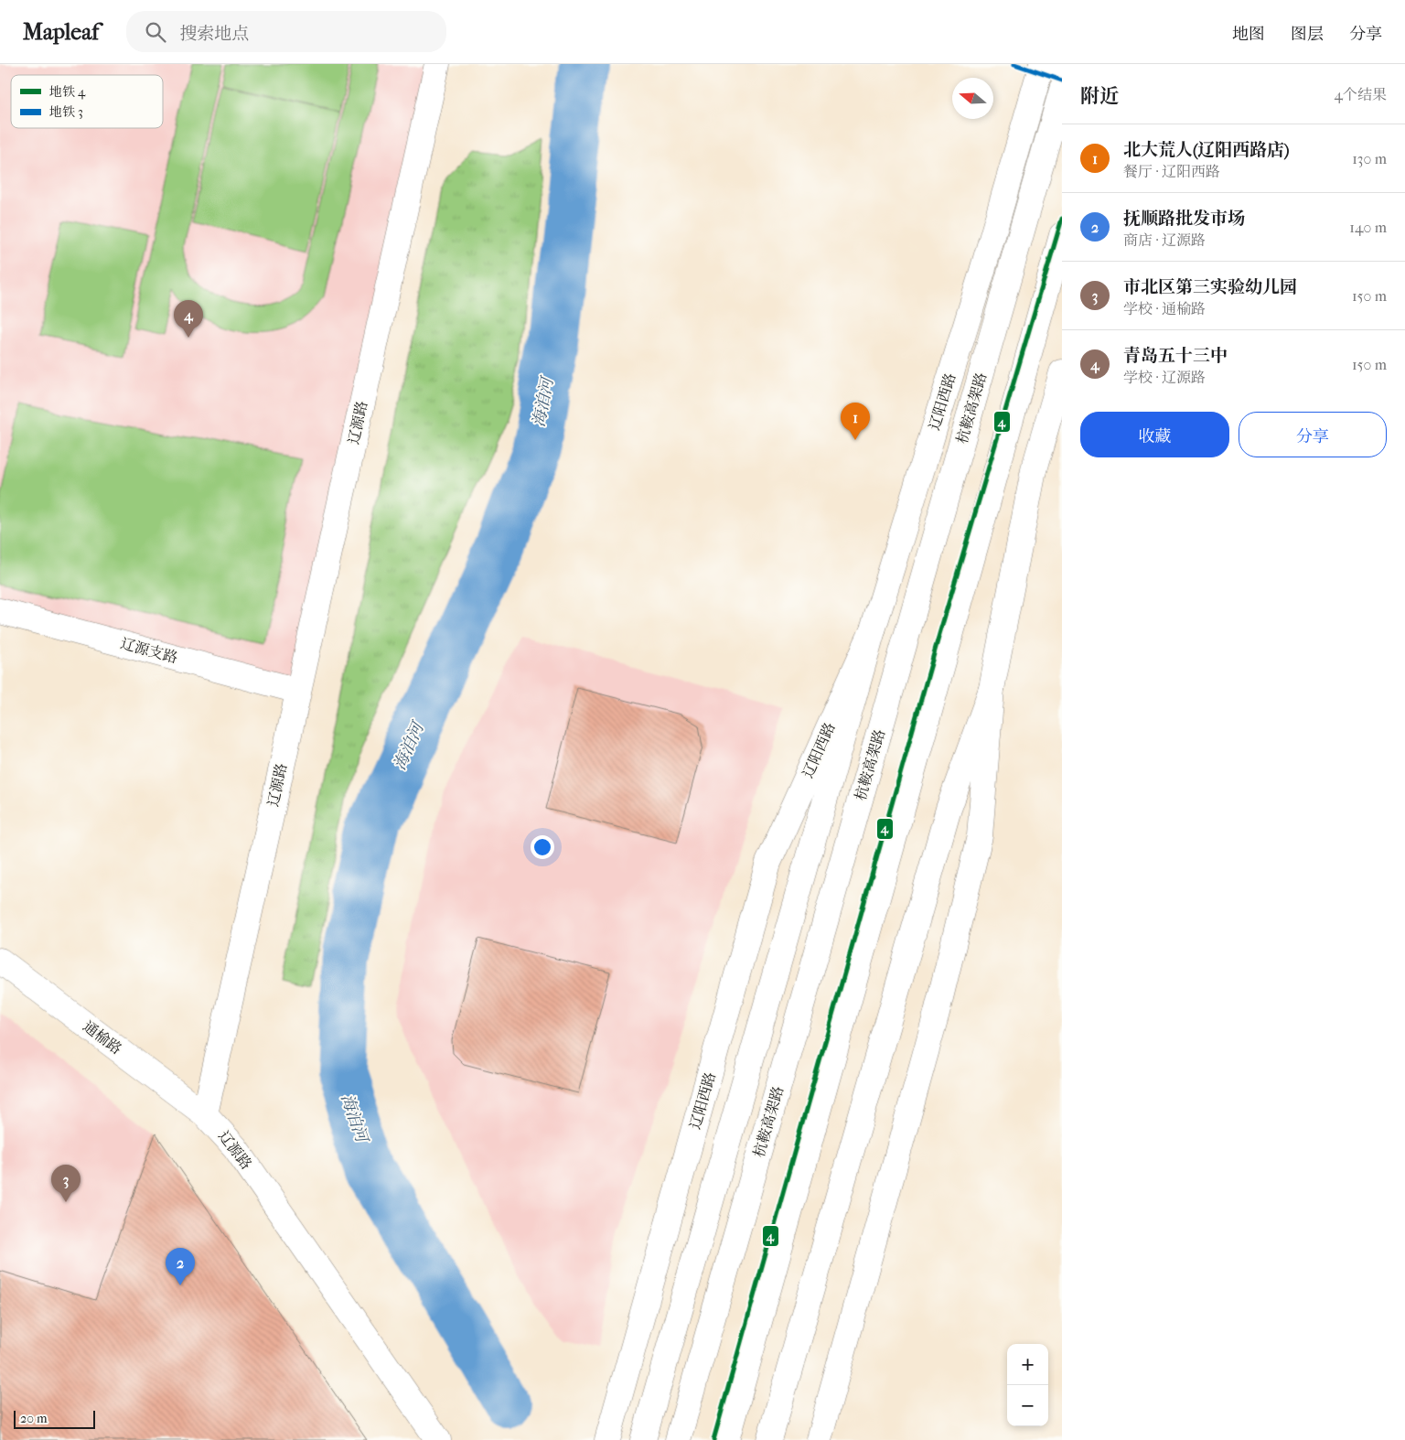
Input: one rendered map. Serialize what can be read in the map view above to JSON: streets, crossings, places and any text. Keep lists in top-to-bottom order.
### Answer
{
  "streets": {
    "main road": [
      "辽阳西路",
      "杭鞍高架路",
      "辽源路",
      "辽源支路",
      "通榆路"
    ]
  },
  "crossings": [
    ["辽源路", "辽源支路"],
    ["辽源路", "通榆路"]
  ],
  "water": ["海泊河"],
  "lines": ["metro line 3", "metro line 4"],
  "legend": ["地铁 4", "地铁 3"],
  "scale_bar": "20 m",
  "north": "left",
  "page": {
    "header": "Mapleaf",
    "search": "搜索地点",
    "nav": ["地图", "图层", "分享"],
    "heading": ["附近", "4个结果"],
    "list": [
      {
        "mark": "1",
        "name": "北大荒人(辽阳西路店)",
        "note": "餐厅 · 辽阳西路",
        "value": "130 m"
      },
      {
        "mark": "2",
        "name": "抚顺路批发市场",
        "note": "商店 · 辽源路",
        "value": "140 m"
      },
      {
        "mark": "3",
        "name": "市北区第三实验幼儿园",
        "note": "学校 · 通榆路",
        "value": "150 m"
      },
      {
        "mark": "4",
        "name": "青岛五十三中",
        "note": "学校 · 辽源路",
        "value": "150 m"
      }
    ],
    "pins": [
      "4",
      "1",
      "3",
      "2"
    ],
    "buttons": ["收藏", "分享"],
    "map_buttons": ["+", "−"],
    "scale": "20 m"
  }
}
